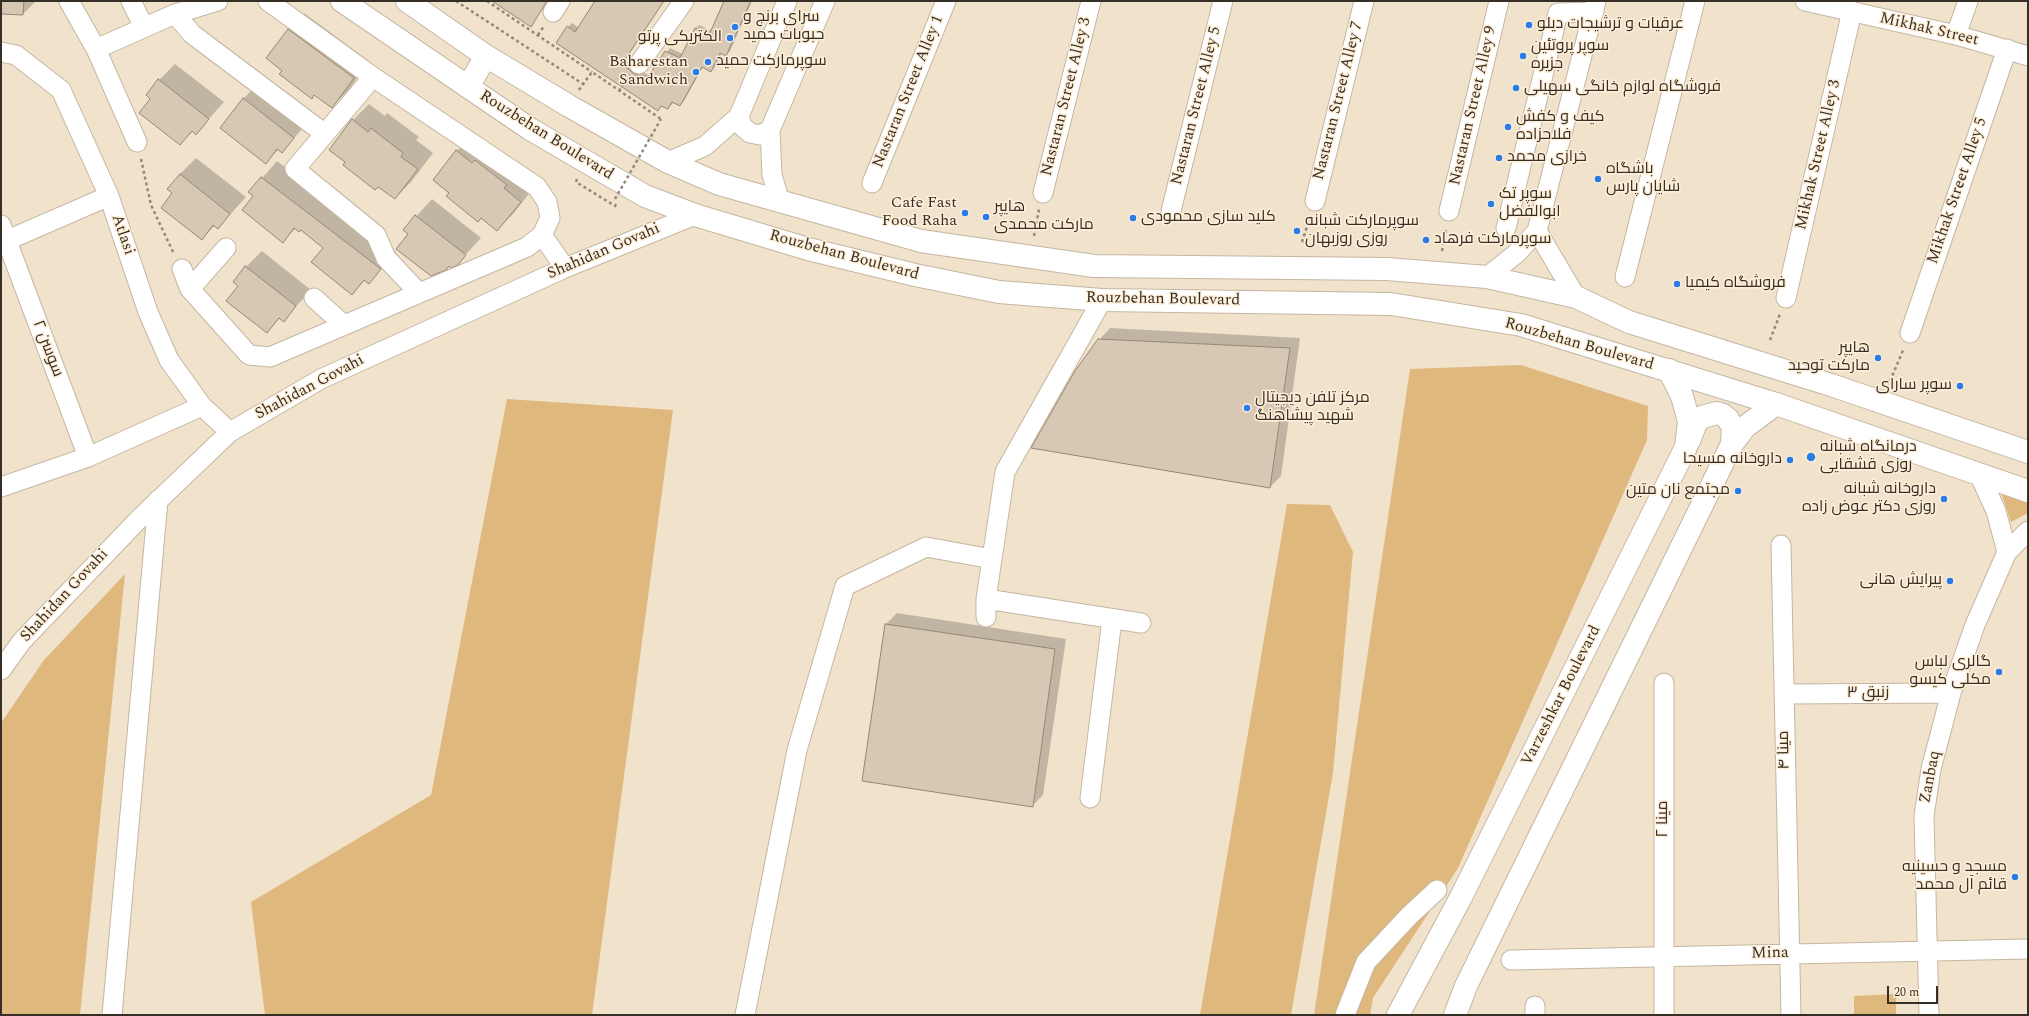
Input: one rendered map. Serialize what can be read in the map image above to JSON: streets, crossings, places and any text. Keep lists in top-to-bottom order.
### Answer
{
  "streets": {
    "main road": ["Rouzbehan Boulevard", "Varzeshkar Boulevard"],
    "street": [
      "Mikhak Street",
      "Nastaran Street Alley 1",
      "Nastaran Street Alley 3",
      "Nastaran Street Alley 7",
      "Nastaran Street Alley 5",
      "Nastaran Street Alley 9",
      "Mikhak Street Alley 3",
      "Mikhak Street Alley 5",
      "Atlasi",
      "Shahidan Govahi",
      "سوسن ۲",
      "زنبق ۳",
      "مینا ۴",
      "Zanbaq",
      "مینا ۲",
      "Mina"
    ]
  },
  "crossings": [
    ["Mikhak Street", "Mikhak Street Alley 3"],
    ["Mikhak Street", "Mikhak Street Alley 5"],
    ["Rouzbehan Boulevard", "Shahidan Govahi"],
    ["Rouzbehan Boulevard", "Varzeshkar Boulevard"],
    ["Atlasi", "Shahidan Govahi"],
    ["زنبق ۳", "مینا ۴"],
    ["زنبق ۳", "Zanbaq"],
    ["مینا ۴", "Mina"],
    ["Zanbaq", "Mina"],
    ["مینا ۲", "Mina"]
  ],
  "places": [
    "عرقیات و ترشیجات دیلو",
    "سرای برنج و حبوبات حمید",
    "الکتریکی پرتو",
    "سوپر پروتئین جزیره",
    "سوپرمارکت حمید",
    "Baharestan Sandwich",
    "فروشگاه لوازم خانگی سهیلی",
    "کیف و کفش فلاحزاده",
    "خرازی محمد",
    "باشگاه شایان پارس",
    "سوپر تک ابوالفضل",
    "Cafe Fast Food Raha",
    "هایپر مارکت محمدی",
    "کلید سازی محمودی",
    "سوپرمارکت شبانه روزی روزبهان",
    "سوپرمارکت فرهاد",
    "فروشگاه کیمیا",
    "هایپر مارکت توحید",
    "سوپر سارای",
    "مرکز تلفن دیجیتال شهید پیشاهنگ",
    "درمانگاه شبانه روزی قشقایی",
    "داروخانه مسیحا",
    "مجتمع نان متین",
    "داروخانه شبانه روزی دکتر عوض زاده",
    "پیرایش هانی",
    "گالری لباس مکلی کیسو",
    "مسجد و حسینیه قائم آل محمد"
  ],
  "scale_bar": "20 m"
}
